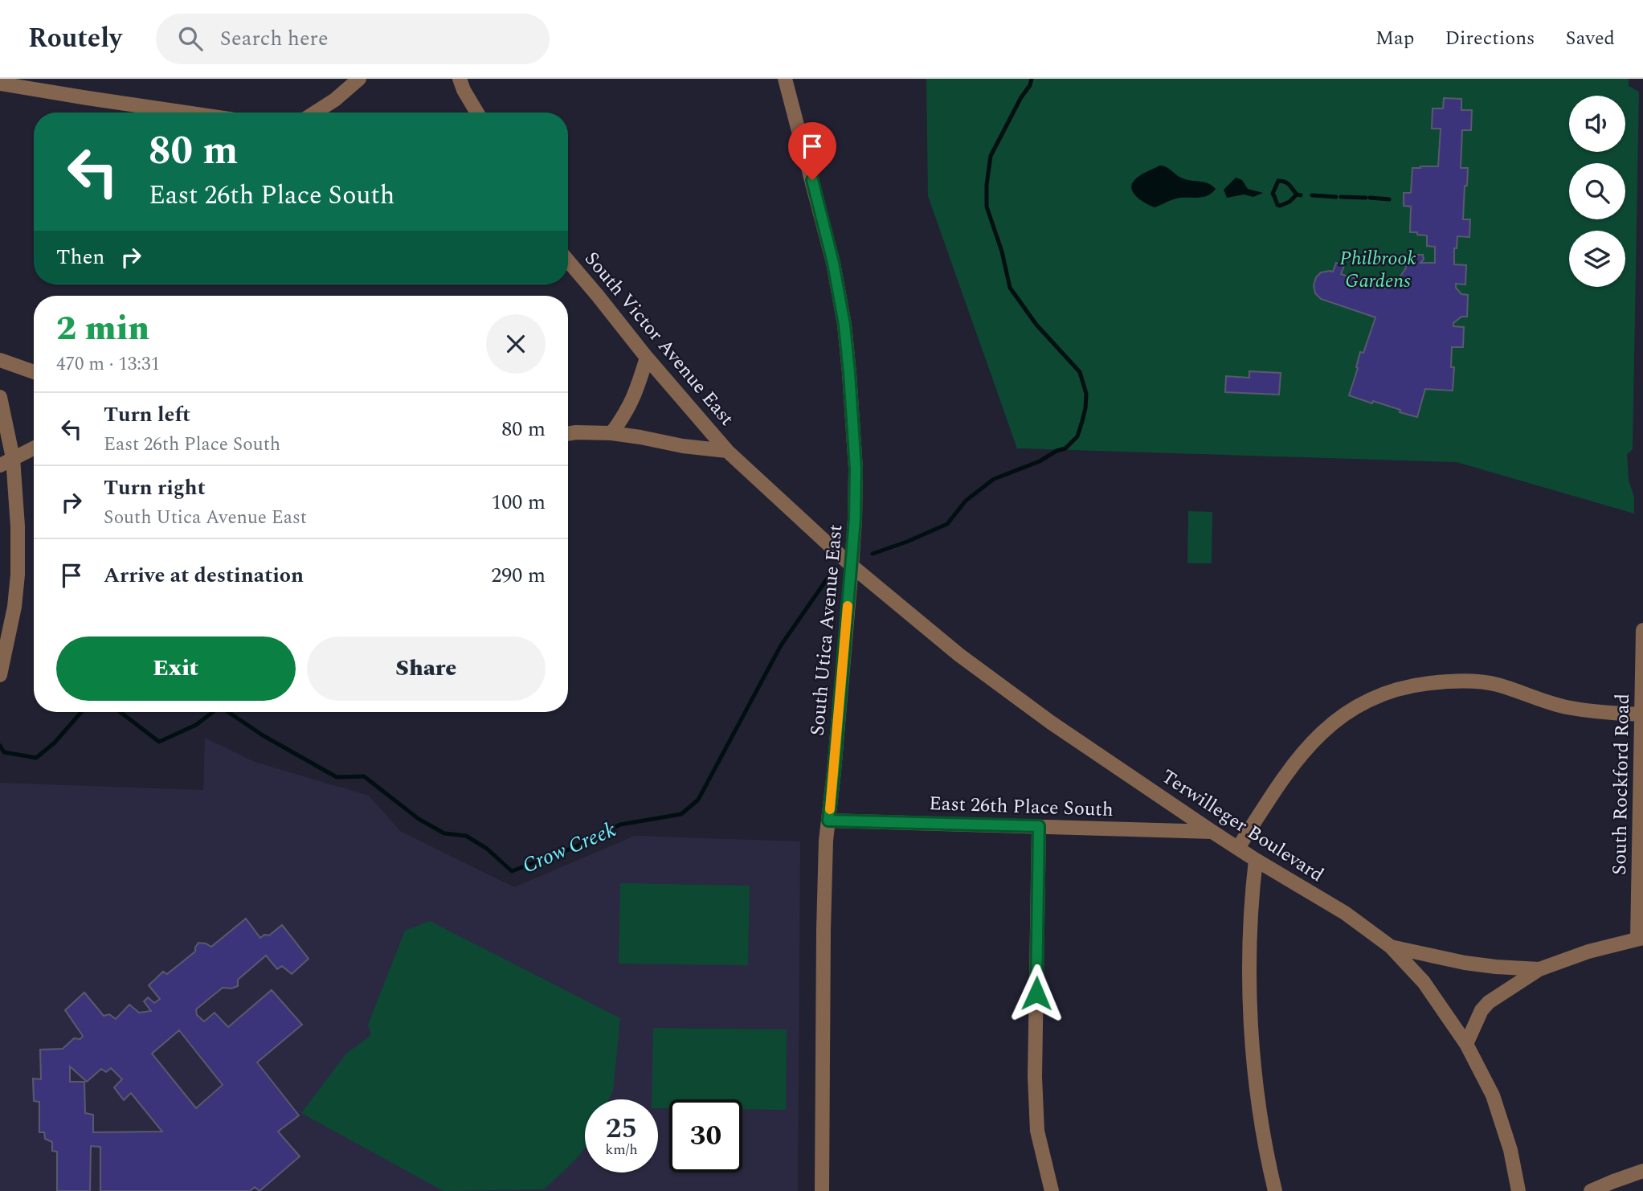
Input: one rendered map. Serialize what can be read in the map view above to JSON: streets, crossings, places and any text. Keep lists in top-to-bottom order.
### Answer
{
  "streets": {
    "street": [
      "South Victor Avenue East",
      "South Utica Avenue East",
      "South Rockford Road",
      "East 26th Place South",
      "Terwilleger Boulevard"
    ]
  },
  "crossings": [
    ["South Victor Avenue East", "South Utica Avenue East"],
    ["South Victor Avenue East", "Terwilleger Boulevard"],
    ["South Utica Avenue East", "East 26th Place South"],
    ["South Utica Avenue East", "Terwilleger Boulevard"],
    ["East 26th Place South", "Terwilleger Boulevard"]
  ],
  "water": ["Crow Creek"],
  "parks": ["Philbrook Gardens"],
  "page": {
    "header": "Routely",
    "search": "Search here",
    "nav": ["Map", "Directions", "Saved"],
    "turn": ["80 m", "East 26th Place South"],
    "then": "Then",
    "heading": ["2 min", "470 m · 13:31"],
    "list": [
      {
        "name": "Turn left",
        "note": "East 26th Place South",
        "value": "80 m"
      },
      {
        "name": "Turn right",
        "note": "South Utica Avenue East",
        "value": "100 m"
      },
      {
        "name": "Arrive at destination",
        "value": "290 m"
      }
    ],
    "buttons": ["Exit", "Share"],
    "speed": "25 km/h",
    "limit": "30"
  }
}
